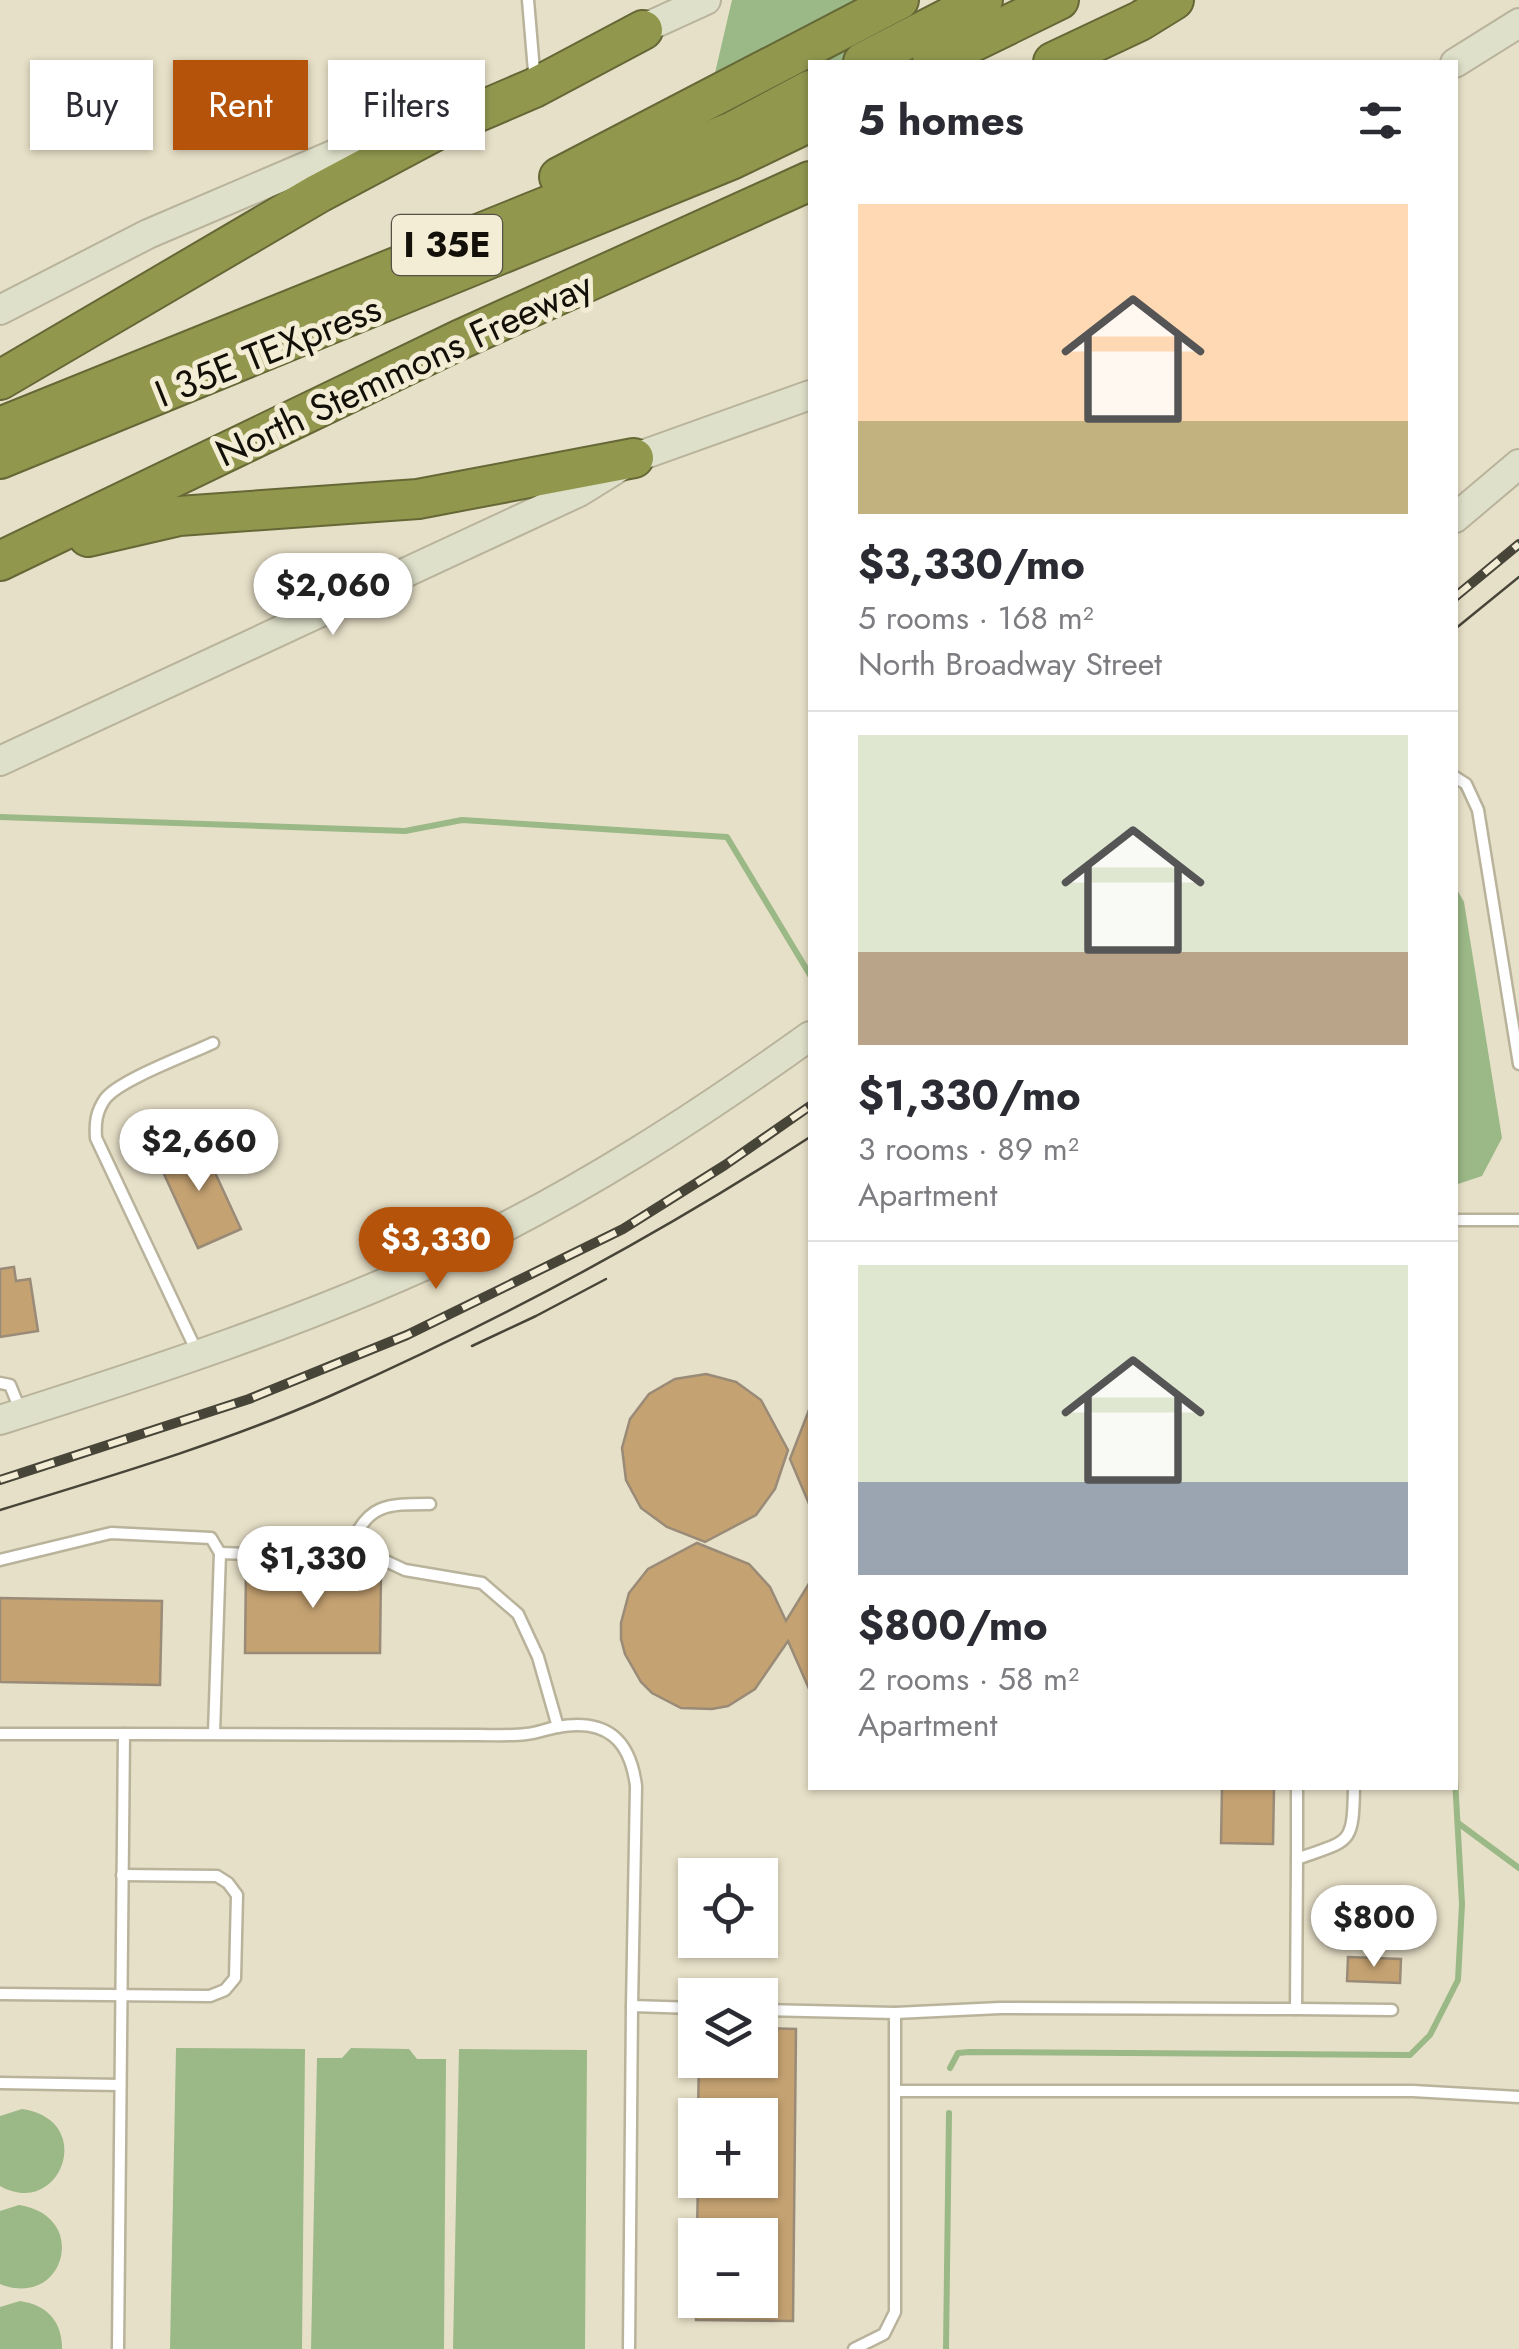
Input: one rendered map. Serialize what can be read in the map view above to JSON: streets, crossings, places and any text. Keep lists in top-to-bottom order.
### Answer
{
  "streets": {
    "highway": ["I 35E", "I 35E TEXpress", "North Stemmons Freeway"]
  },
  "page": {
    "chip": ["Buy", "Rent", "Filters"],
    "heading": "5 homes",
    "list": [
      {
        "name": "$3,330/mo",
        "note": "5 rooms · 168 m² · North Broadway Street"
      },
      {
        "name": "$1,330/mo",
        "note": "3 rooms · 89 m² · Apartment"
      },
      {
        "name": "$800/mo",
        "note": "2 rooms · 58 m² · Apartment"
      }
    ],
    "price": [
      "$2,060",
      "$2,660",
      "$3,330",
      "$1,330",
      "$800"
    ],
    "map_buttons": ["+", "−"]
  }
}
